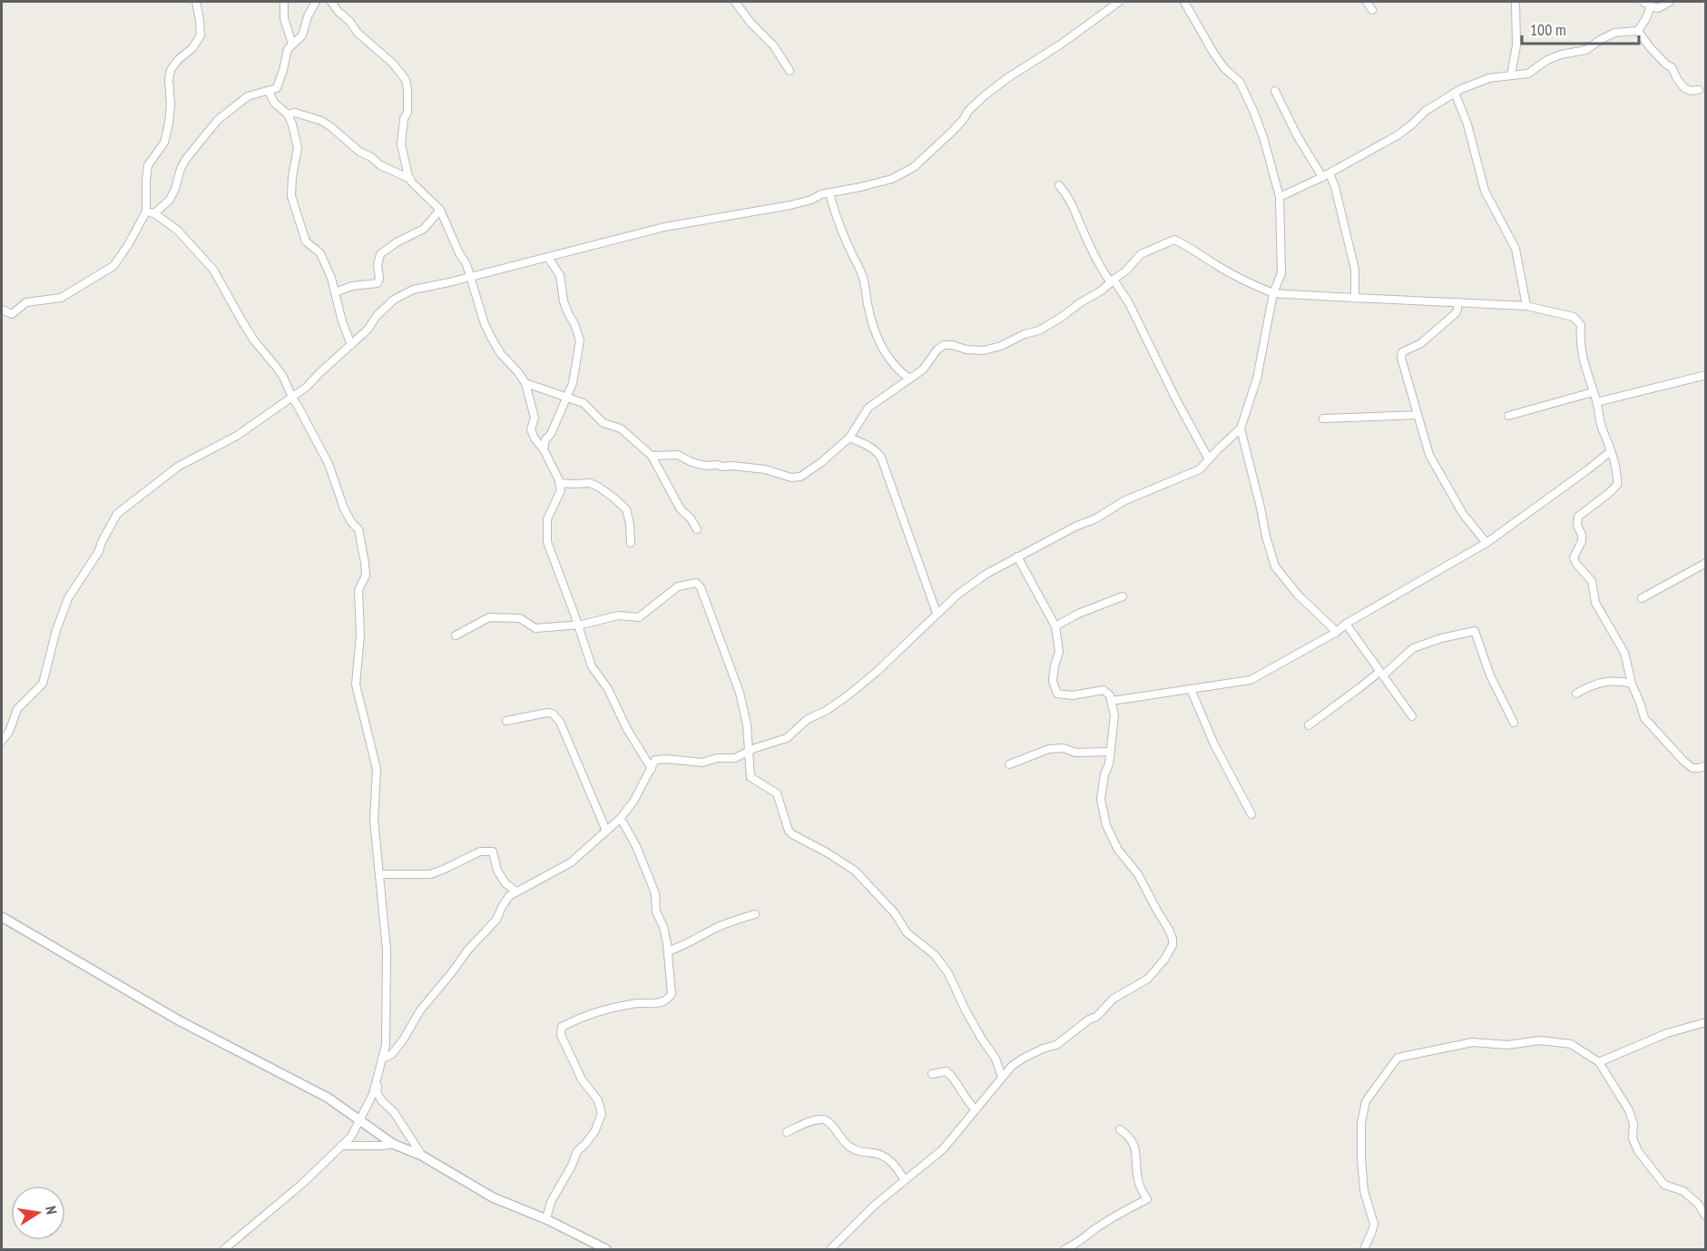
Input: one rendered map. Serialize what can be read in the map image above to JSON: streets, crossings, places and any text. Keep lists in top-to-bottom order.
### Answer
{
  "scale_bar": "100 m",
  "north": "right"
}
